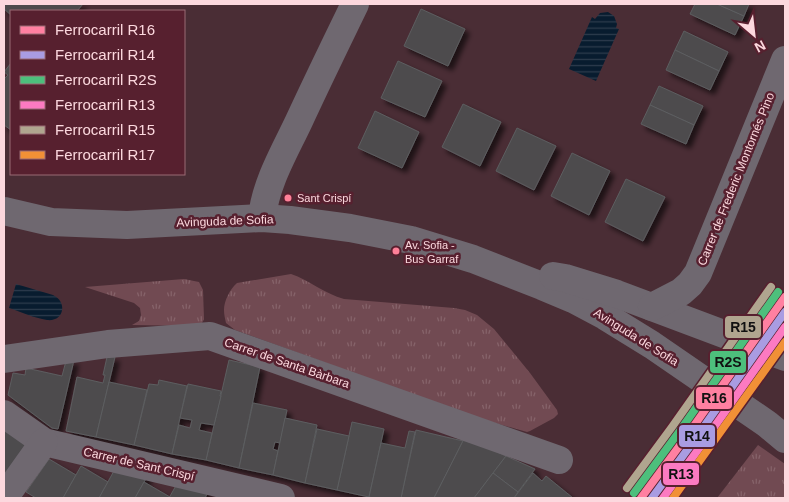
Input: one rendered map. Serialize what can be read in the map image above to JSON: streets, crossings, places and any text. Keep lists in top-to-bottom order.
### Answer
{
  "streets": {
    "street": [
      "Carrer de Frederic Montornés Pino",
      "Avinguda de Sofia",
      "Carrer de Santa Bàrbara",
      "Carrer de Sant Crispí"
    ]
  },
  "crossings": [
    ["Carrer de Frederic Montornés Pino", "Avinguda de Sofia"]
  ],
  "places": ["Sant Crispí", "Av. Sofia - Bus Garraf"],
  "lines": [
    "rail line R15",
    "rail line R2S",
    "rail line R16",
    "rail line R14",
    "rail line R13",
    "rail line R17"
  ],
  "legend": [
    "Ferrocarril R16",
    "Ferrocarril R14",
    "Ferrocarril R2S",
    "Ferrocarril R13",
    "Ferrocarril R15",
    "Ferrocarril R17"
  ],
  "north": "bottom right"
}
